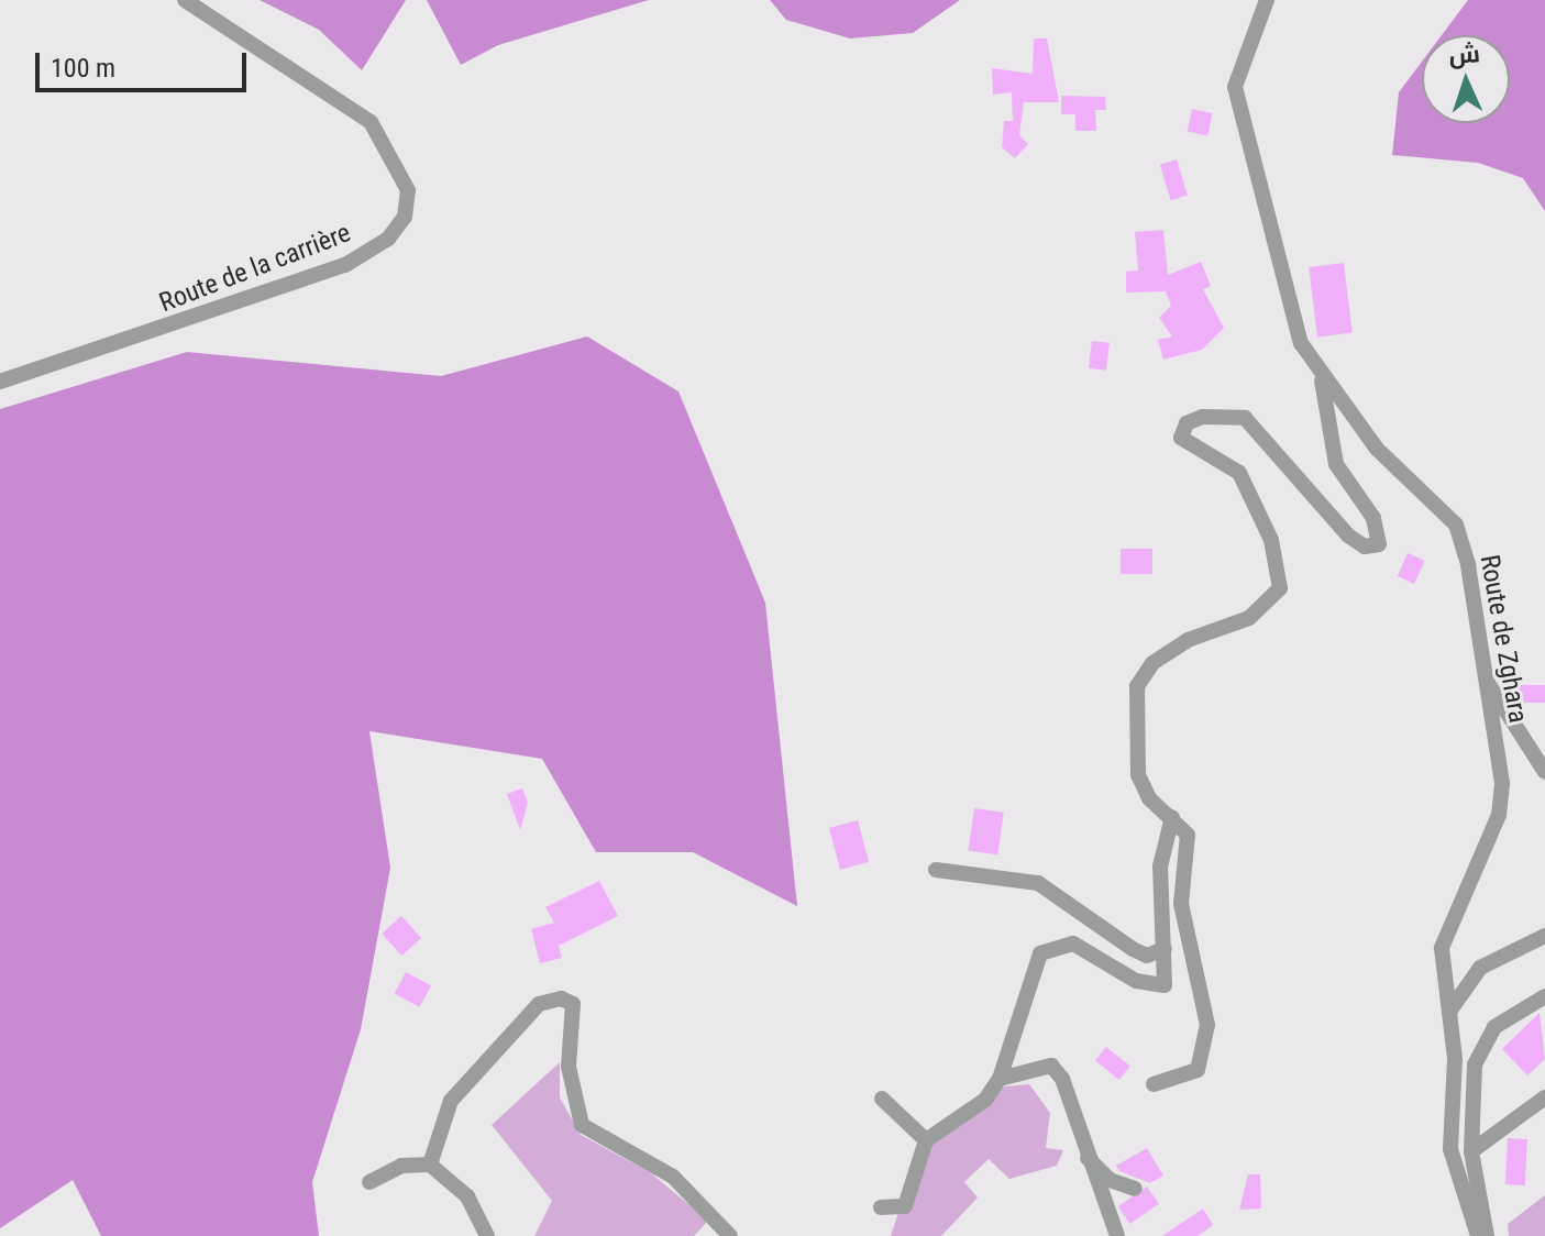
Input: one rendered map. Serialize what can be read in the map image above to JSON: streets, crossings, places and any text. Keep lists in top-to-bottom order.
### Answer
{
  "streets": {
    "street": ["Route de la carrière", "Route de Zghara"]
  },
  "scale_bar": "100 m",
  "north": "top"
}
